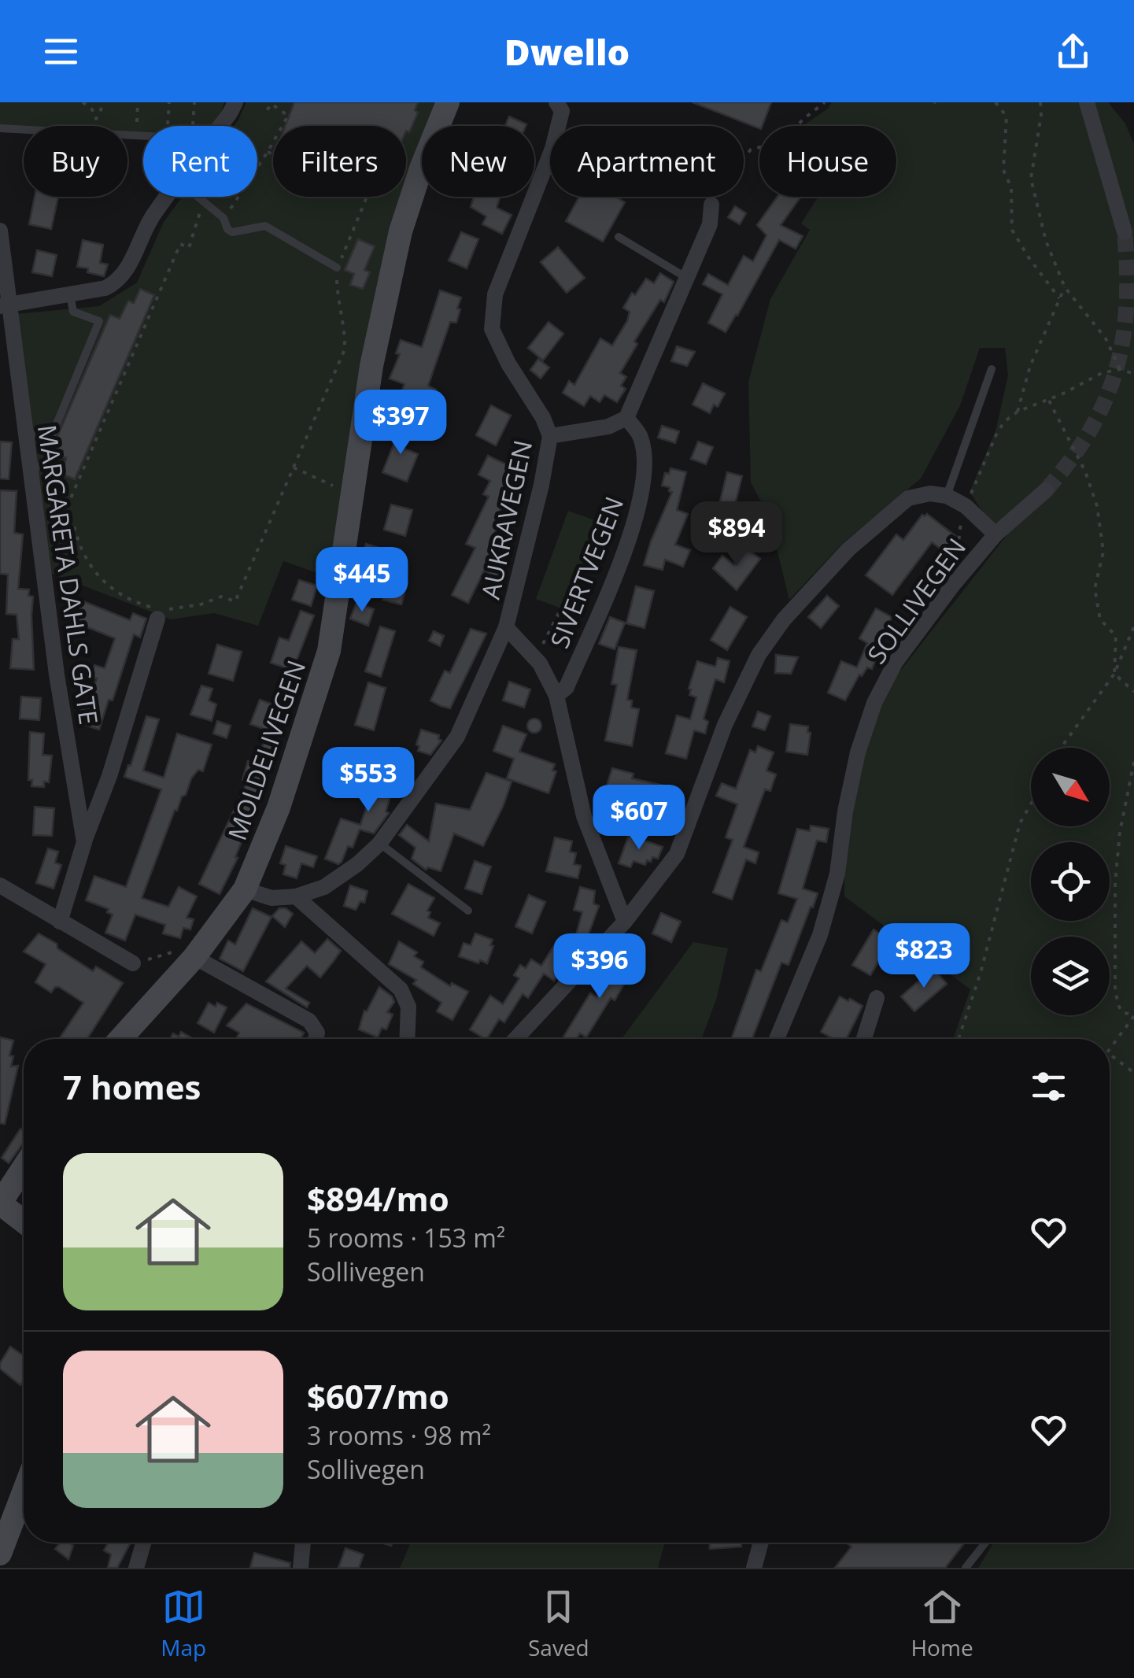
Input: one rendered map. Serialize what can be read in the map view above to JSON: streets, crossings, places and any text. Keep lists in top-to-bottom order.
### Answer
{
  "streets": {
    "main road": ["MOLDELIVEGEN"],
    "street": [
      "AUKRAVEGEN",
      "SIVERTVEGEN",
      "MARGARETA DAHLS GATE",
      "SOLLIVEGEN"
    ]
  },
  "crossings": [
    ["AUKRAVEGEN", "MOLDELIVEGEN"]
  ],
  "north": "bottom right",
  "page": {
    "header": "Dwello",
    "chip": [
      "Buy",
      "Rent",
      "Filters",
      "New",
      "Apartment",
      "House"
    ],
    "price": [
      "$397",
      "$894",
      "$445",
      "$553",
      "$607",
      "$823",
      "$396"
    ],
    "heading": "7 homes",
    "list": [
      {
        "name": "$894/mo",
        "note": "5 rooms · 153 m² · Sollivegen"
      },
      {
        "name": "$607/mo",
        "note": "3 rooms · 98 m² · Sollivegen"
      }
    ],
    "tabs": ["Map", "Saved", "Home"]
  }
}
